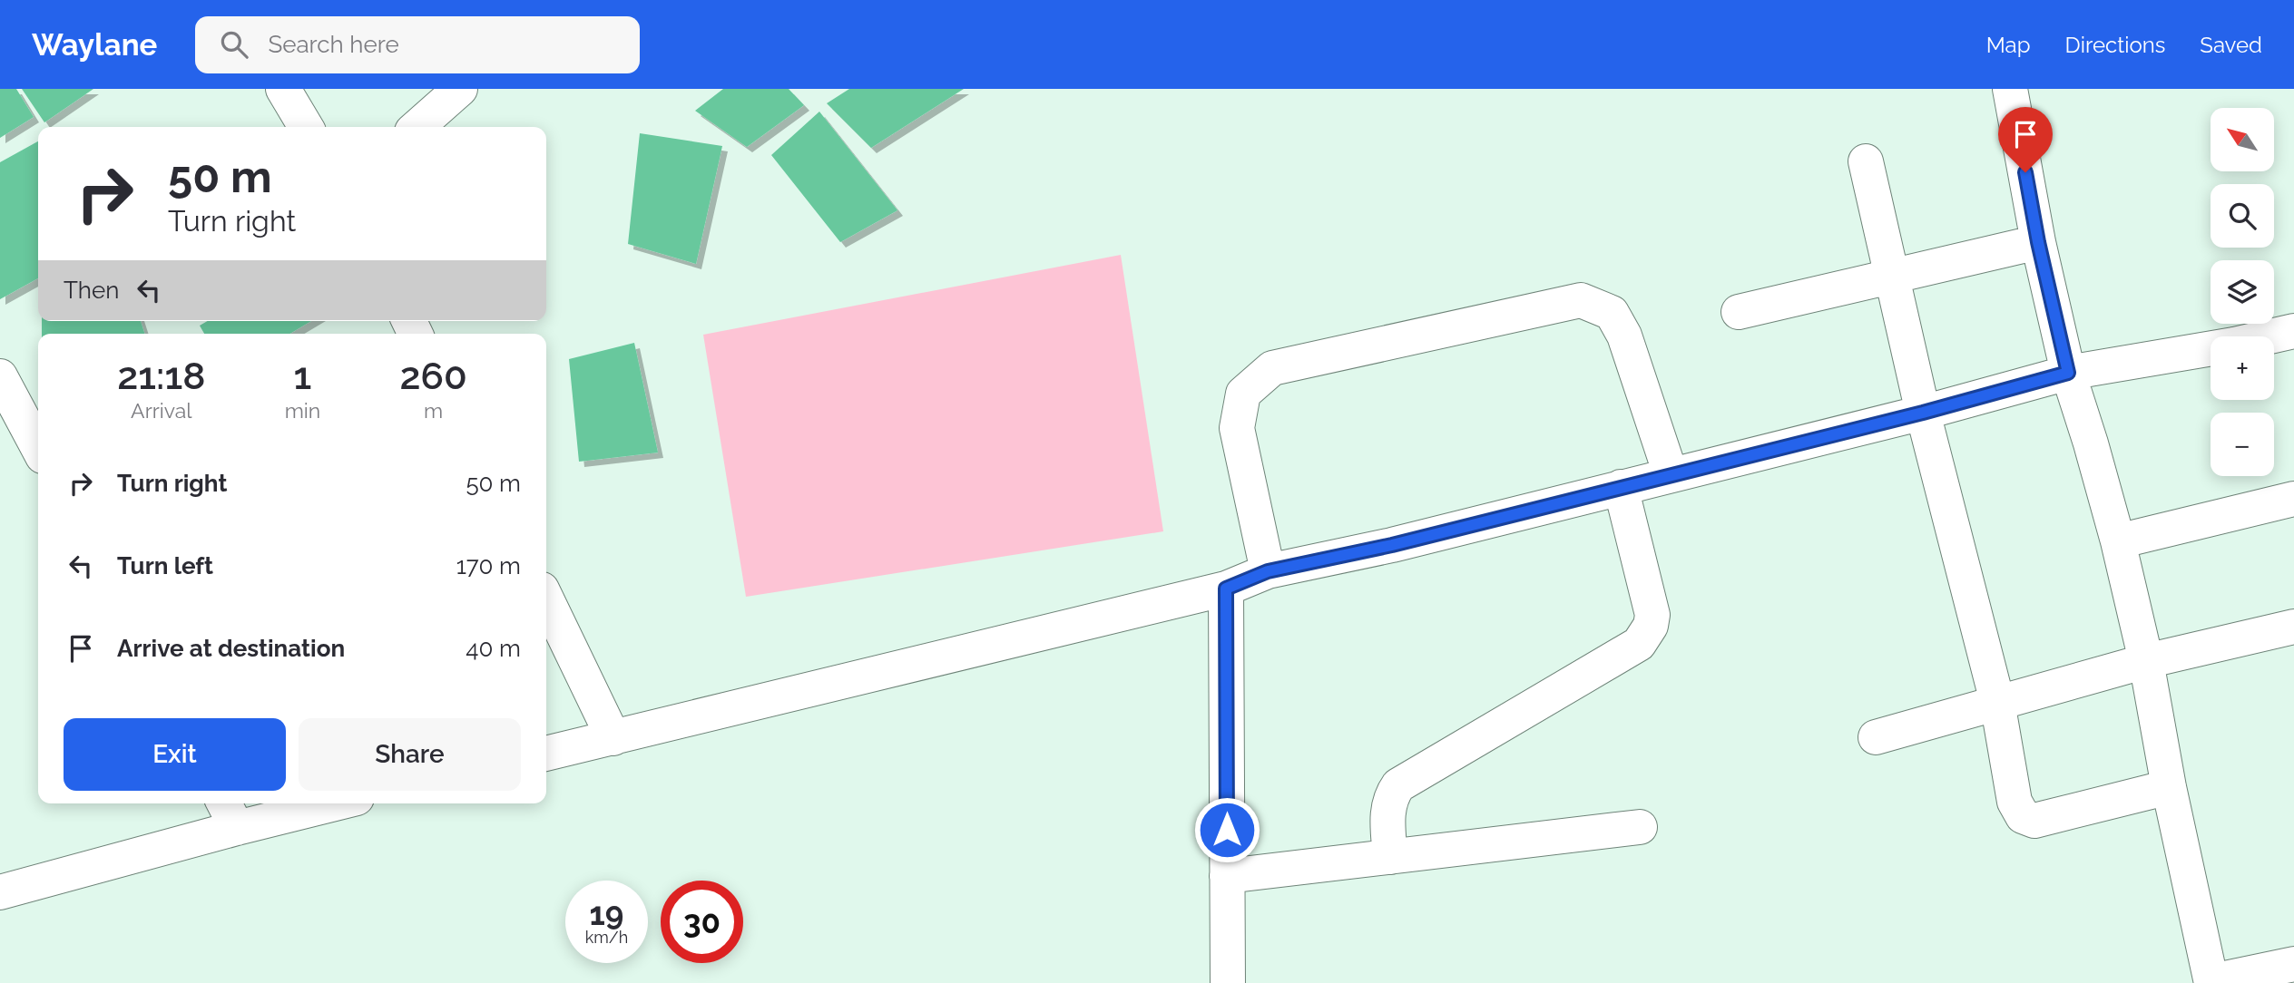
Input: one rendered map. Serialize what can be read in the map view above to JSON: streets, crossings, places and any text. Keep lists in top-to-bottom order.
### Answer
{
  "north": "top left",
  "page": {
    "header": "Waylane",
    "search": "Search here",
    "nav": ["Map", "Directions", "Saved"],
    "map_buttons": ["+", "−"],
    "turn": ["50 m", "Turn right"],
    "then": "Then",
    "eta": [
      "21:18",
      "Arrival",
      "1",
      "min",
      "260",
      "m"
    ],
    "list": [
      {
        "name": "Turn right",
        "value": "50 m"
      },
      {
        "name": "Turn left",
        "value": "170 m"
      },
      {
        "name": "Arrive at destination",
        "value": "40 m"
      }
    ],
    "buttons": ["Exit", "Share"],
    "speed": "19 km/h",
    "limit": "30"
  }
}
